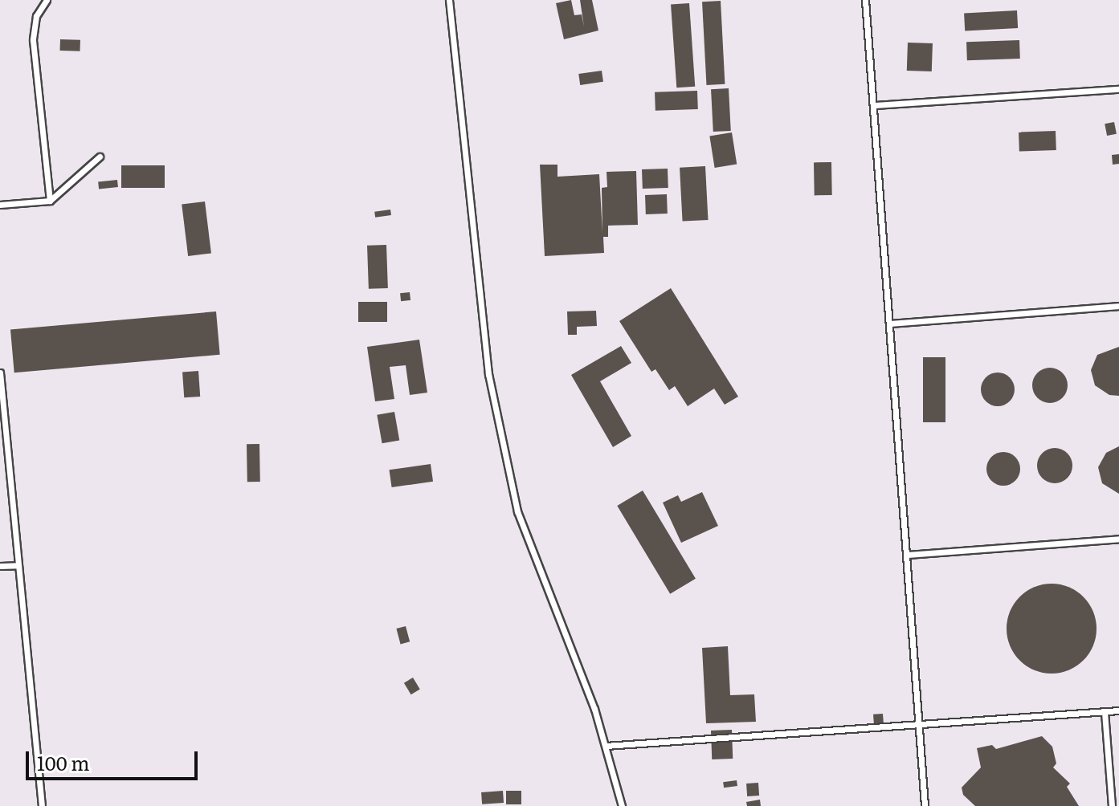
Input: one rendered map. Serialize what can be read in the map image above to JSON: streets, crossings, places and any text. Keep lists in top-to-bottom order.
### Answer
{
  "scale_bar": "100 m"
}
